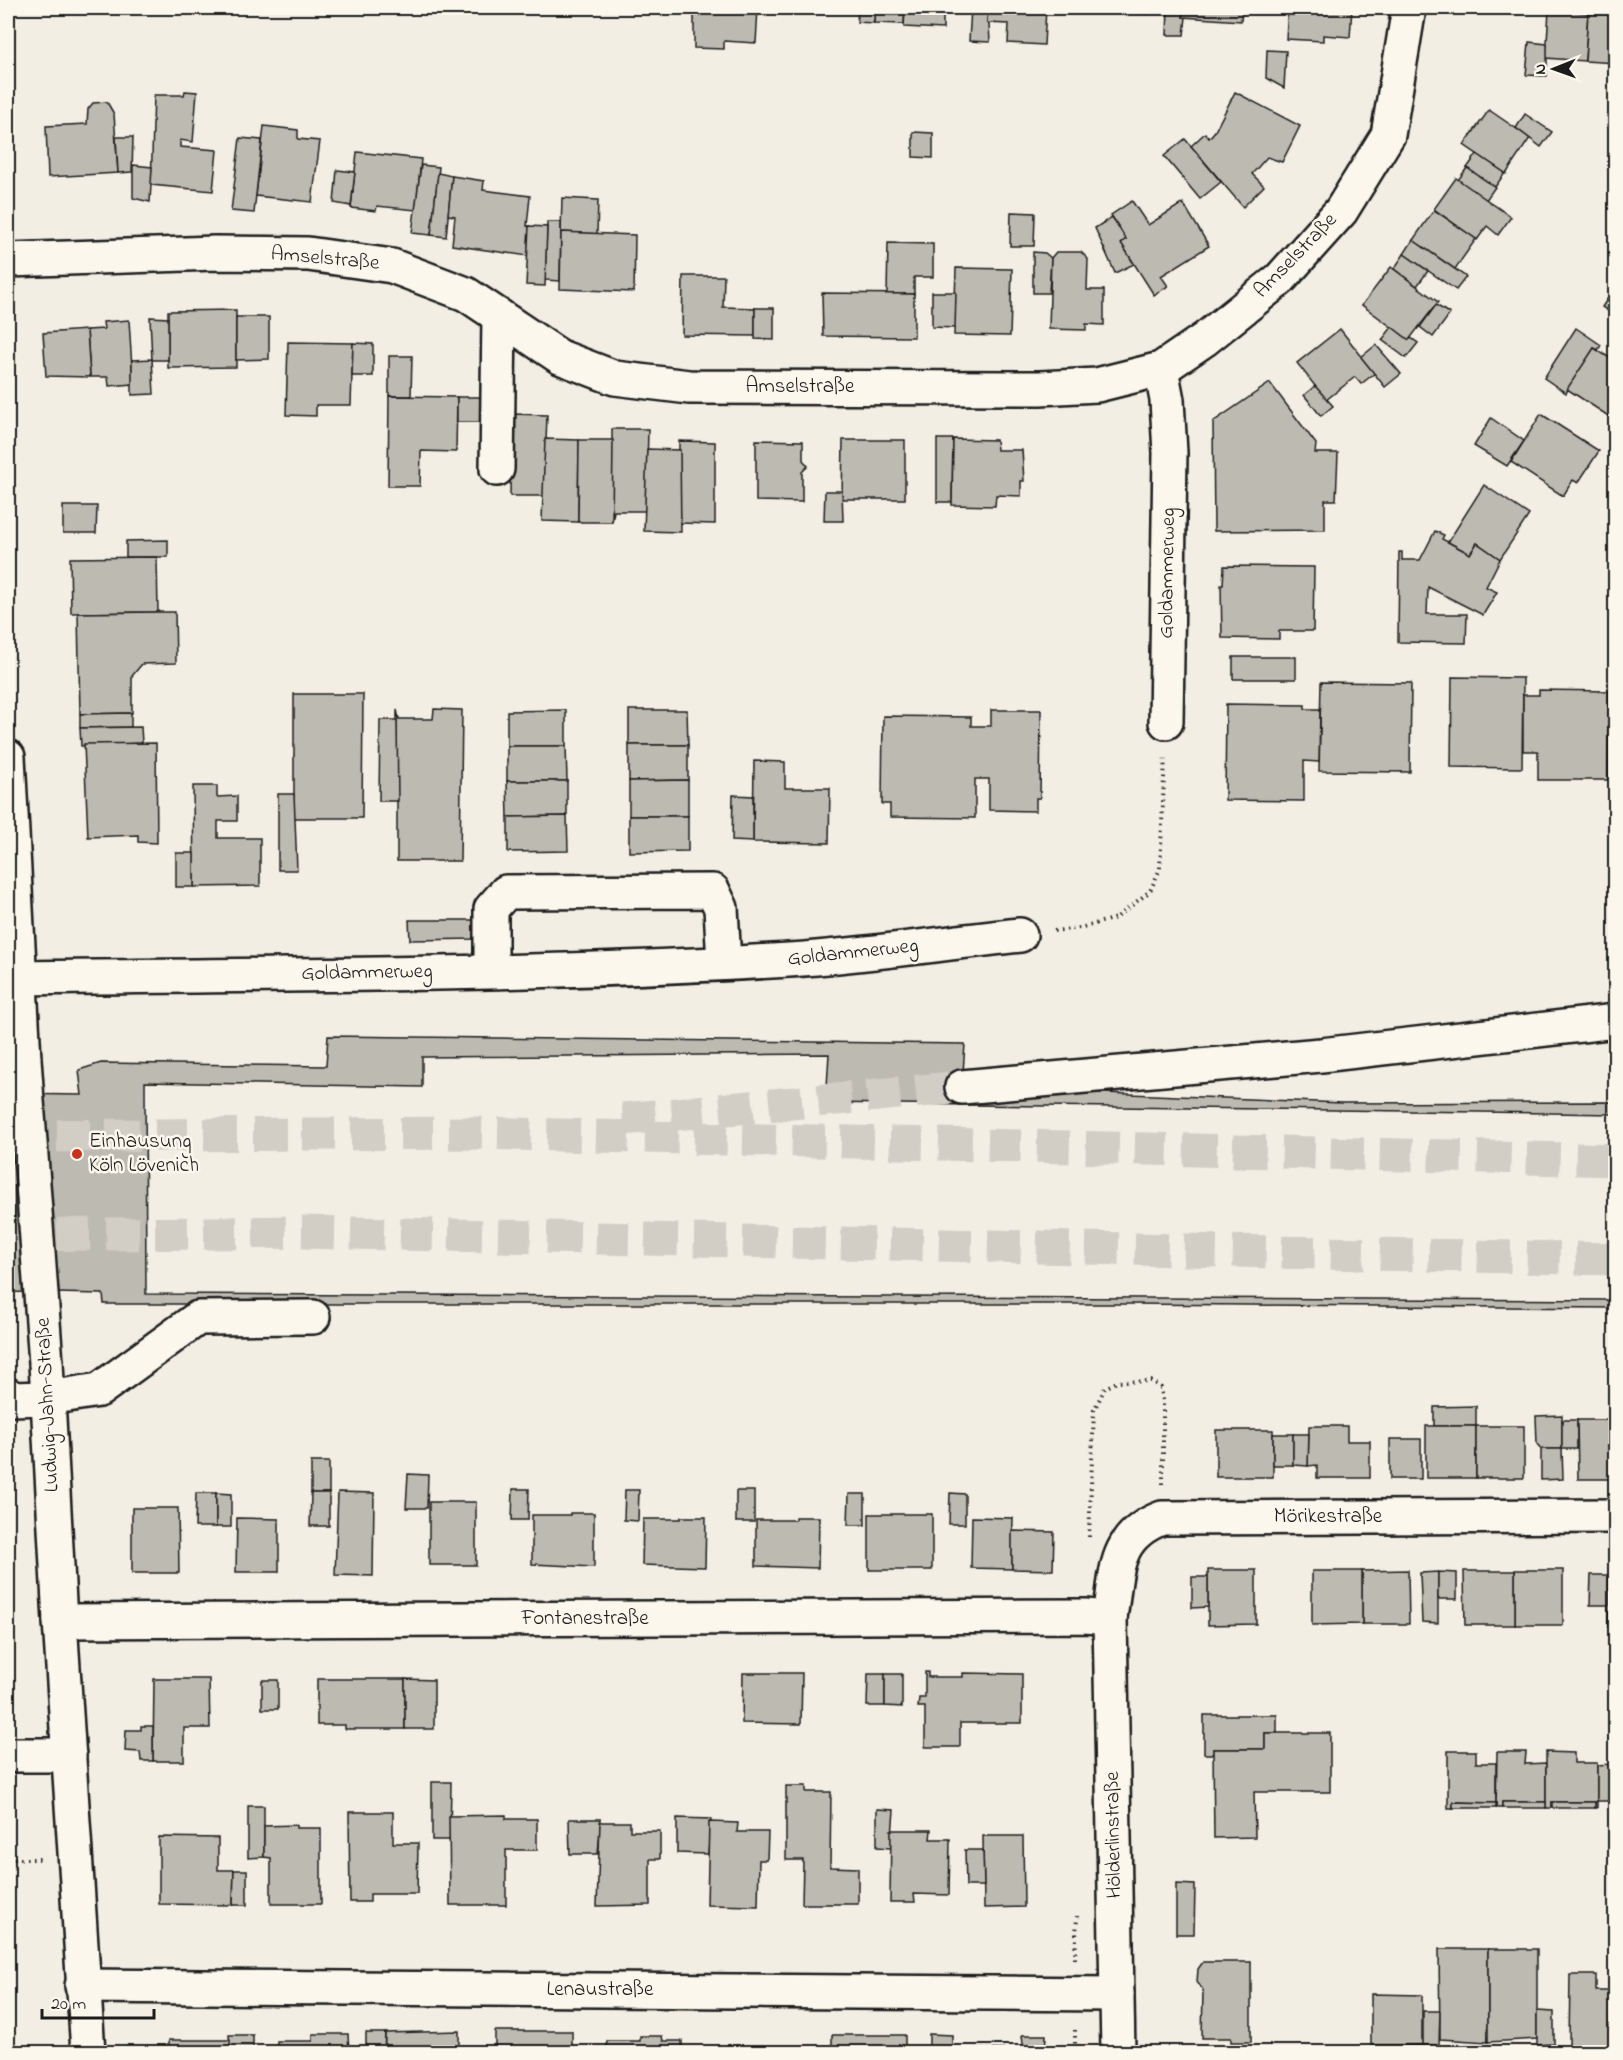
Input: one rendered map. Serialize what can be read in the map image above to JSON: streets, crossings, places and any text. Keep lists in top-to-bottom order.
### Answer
{
  "streets": {
    "main road": [
      "Amselstraße",
      "Goldammerweg",
      "Ludwig-Jahn-Straße",
      "Mörikestraße",
      "Fontanestraße",
      "Hölderlinstraße",
      "Lenaustraße"
    ]
  },
  "crossings": [
    ["Amselstraße", "Goldammerweg"],
    ["Goldammerweg", "Ludwig-Jahn-Straße"],
    ["Ludwig-Jahn-Straße", "Fontanestraße"],
    ["Ludwig-Jahn-Straße", "Lenaustraße"],
    ["Mörikestraße", "Fontanestraße"],
    ["Mörikestraße", "Hölderlinstraße"],
    ["Fontanestraße", "Hölderlinstraße"],
    ["Hölderlinstraße", "Lenaustraße"]
  ],
  "places": ["Einhausung Köln Lövenich"],
  "scale_bar": "20 m",
  "north": "left"
}
